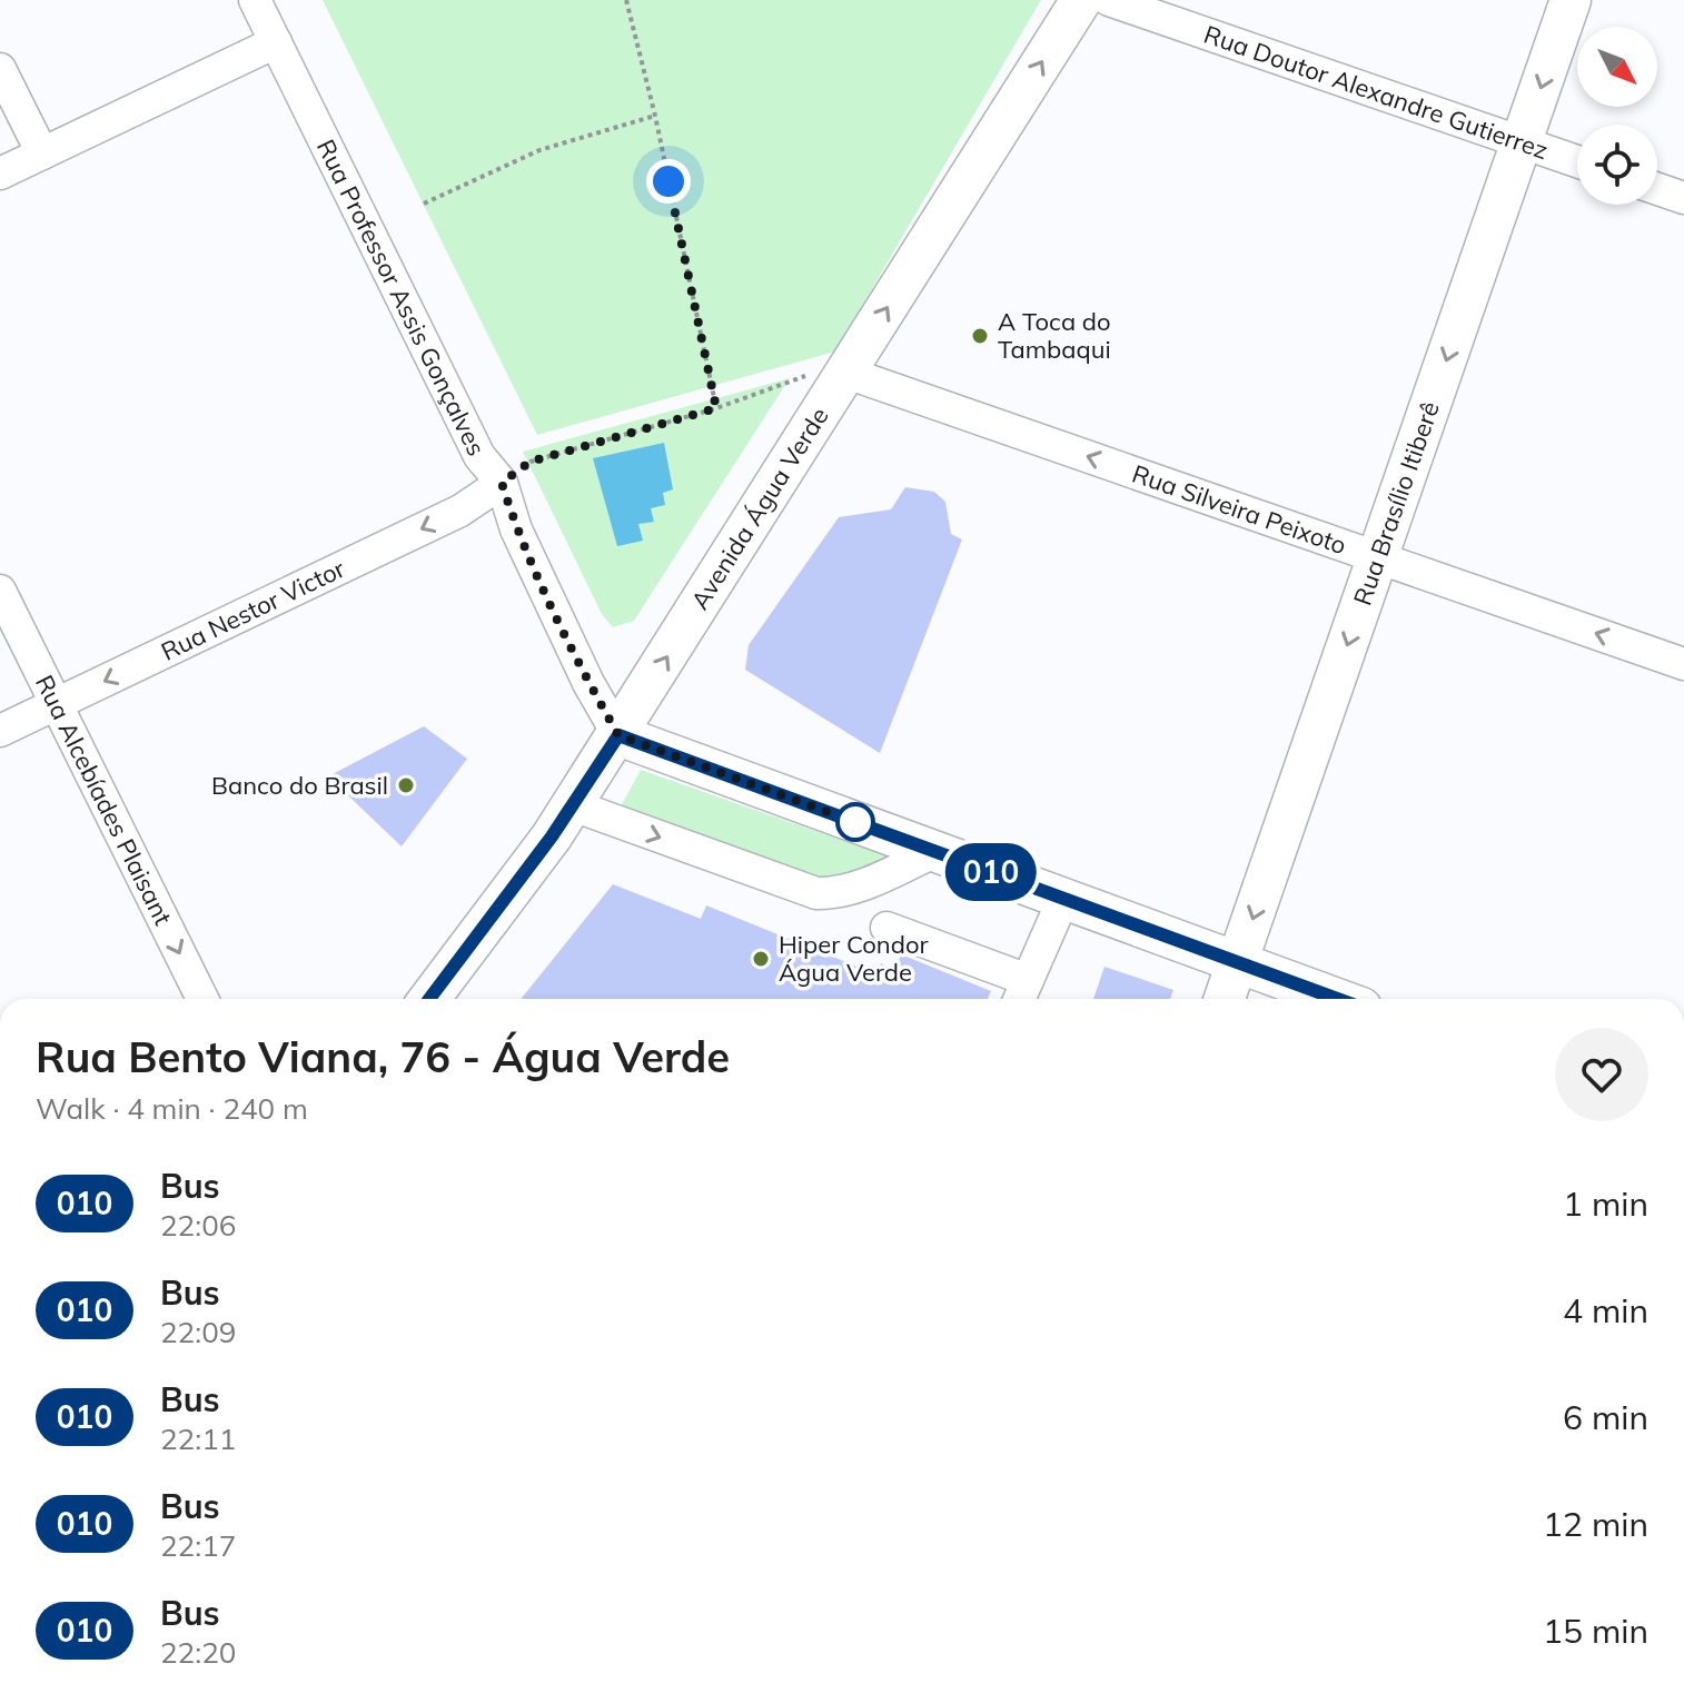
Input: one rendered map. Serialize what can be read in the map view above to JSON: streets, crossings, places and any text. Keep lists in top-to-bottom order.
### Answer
{
  "streets": {
    "main road": ["Rua Brasílio Itiberê", "Avenida Água Verde"],
    "street": [
      "Rua Doutor Alexandre Gutierrez",
      "Rua Professor Assis Gonçalves",
      "Rua Silveira Peixoto",
      "Rua Nestor Victor",
      "Rua Alcebíades Plaisant"
    ]
  },
  "crossings": [
    ["Rua Doutor Alexandre Gutierrez", "Rua Brasílio Itiberê"],
    ["Rua Professor Assis Gonçalves", "Avenida Água Verde"],
    ["Rua Professor Assis Gonçalves", "Rua Nestor Victor"],
    ["Rua Brasílio Itiberê", "Rua Silveira Peixoto"],
    ["Avenida Água Verde", "Rua Silveira Peixoto"],
    ["Rua Nestor Victor", "Rua Alcebíades Plaisant"]
  ],
  "one_way": [
    "Rua Brasílio Itiberê",
    "Avenida Água Verde",
    "Rua Silveira Peixoto",
    "Rua Nestor Victor",
    "Rua Alcebíades Plaisant"
  ],
  "places": ["A Toca do Tambaqui", "Banco do Brasil", "Hiper Condor Água Verde"],
  "lines": ["bus line 010"],
  "north": "bottom right",
  "page": {
    "on_map": "010",
    "heading": ["Rua Bento Viana, 76 - Água Verde", "Walk · 4 min · 240 m"],
    "list": [
      {
        "mark": "010",
        "name": "Bus",
        "note": "22:06",
        "value": "1 min"
      },
      {
        "mark": "010",
        "name": "Bus",
        "note": "22:09",
        "value": "4 min"
      },
      {
        "mark": "010",
        "name": "Bus",
        "note": "22:11",
        "value": "6 min"
      },
      {
        "mark": "010",
        "name": "Bus",
        "note": "22:17",
        "value": "12 min"
      },
      {
        "mark": "010",
        "name": "Bus",
        "note": "22:20",
        "value": "15 min"
      }
    ]
  }
}
